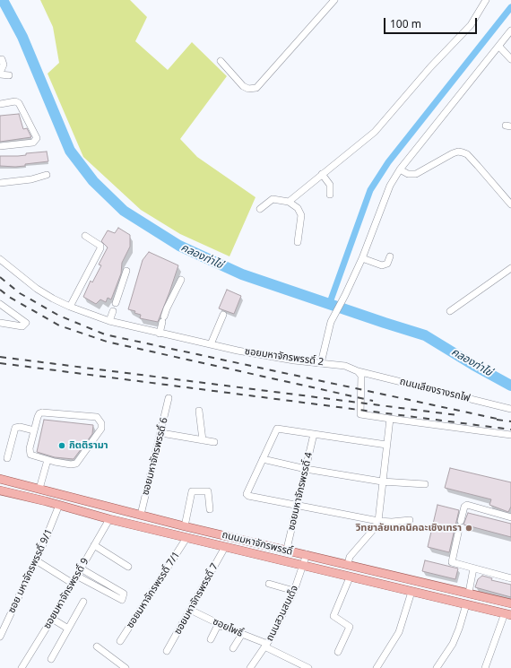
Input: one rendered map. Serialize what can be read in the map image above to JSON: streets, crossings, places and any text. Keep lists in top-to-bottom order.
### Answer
{
  "streets": {
    "main road": ["ถนนมหาจักรพรรดิ์"],
    "street": [
      "ซอยมหาจักรพรรดิ์ 2",
      "ถนนเลียงรางรถไฟ",
      "ซอยมหาจักรพรรดิ์ 6",
      "ซอยมหาจักรพรรดิ์ 4",
      "ซอย มหาจักรพรรดิ์ 9/1",
      "ซอยมหาจักรพรรดิ์ 7/1",
      "ซอยมหาจักรพรรดิ์ 9",
      "ซอยมหาจักรพรรดิ์ 7",
      "ถนนสวนสมเด็จ",
      "ซอยโพธิ์"
    ]
  },
  "crossings": [
    ["ซอยมหาจักรพรรดิ์ 2", "ถนนเลียงรางรถไฟ"],
    ["ซอยมหาจักรพรรดิ์ 6", "ถนนมหาจักรพรรดิ์"],
    ["ซอยมหาจักรพรรดิ์ 4", "ถนนมหาจักรพรรดิ์"],
    ["ถนนมหาจักรพรรดิ์", "ซอย มหาจักรพรรดิ์ 9/1"],
    ["ถนนมหาจักรพรรดิ์", "ซอยมหาจักรพรรดิ์ 7/1"],
    ["ถนนมหาจักรพรรดิ์", "ซอยมหาจักรพรรดิ์ 9"],
    ["ถนนมหาจักรพรรดิ์", "ซอยมหาจักรพรรดิ์ 7"],
    ["ถนนมหาจักรพรรดิ์", "ถนนสวนสมเด็จ"],
    ["ซอยมหาจักรพรรดิ์ 7", "ซอยโพธิ์"],
    ["ถนนสวนสมเด็จ", "ซอยโพธิ์"]
  ],
  "water": ["คลองท่าไข่"],
  "places": ["กิตติรามา", "วิทยาลัยเทคนิคฉะเชิงเทรา"],
  "scale_bar": "100 m"
}
